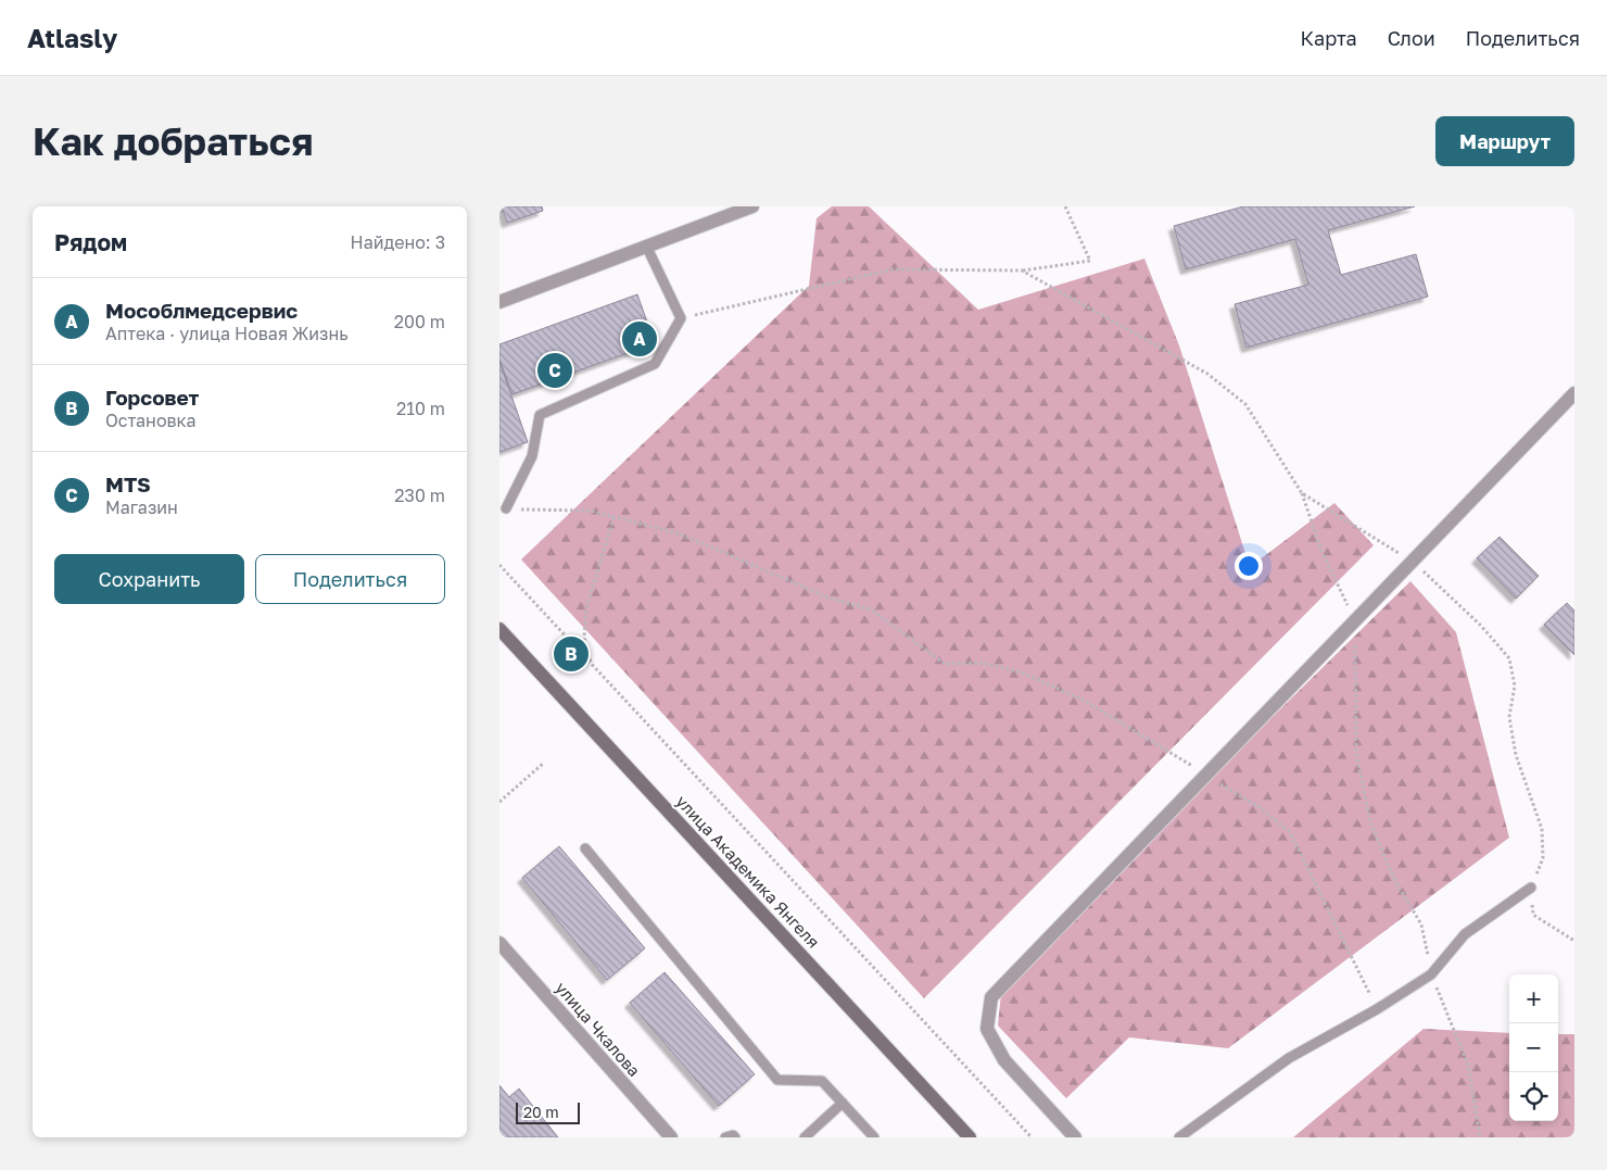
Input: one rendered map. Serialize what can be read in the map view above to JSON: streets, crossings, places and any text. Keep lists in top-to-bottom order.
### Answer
{
  "streets": {
    "main road": ["улица Академика Янгеля"],
    "street": ["улица Чкалова"]
  },
  "scale_bar": "20 m",
  "page": {
    "header": "Atlasly",
    "nav": ["Карта", "Слои", "Поделиться"],
    "buttons": [
      "Маршрут",
      ["Сохранить", "Поделиться"]
    ],
    "title": "Как добраться",
    "heading": ["Рядом", "Найдено: 3"],
    "list": [
      {
        "mark": "A",
        "name": "Мособлмедсервис",
        "note": "Аптека · улица Новая Жизнь",
        "value": "200 m"
      },
      {
        "mark": "B",
        "name": "Горсовет",
        "note": "Остановка",
        "value": "210 m"
      },
      {
        "mark": "C",
        "name": "MTS",
        "note": "Магазин",
        "value": "230 m"
      }
    ],
    "pins": ["A", "C", "B"],
    "map_buttons": ["+", "−"],
    "scale": "20 m"
  }
}
